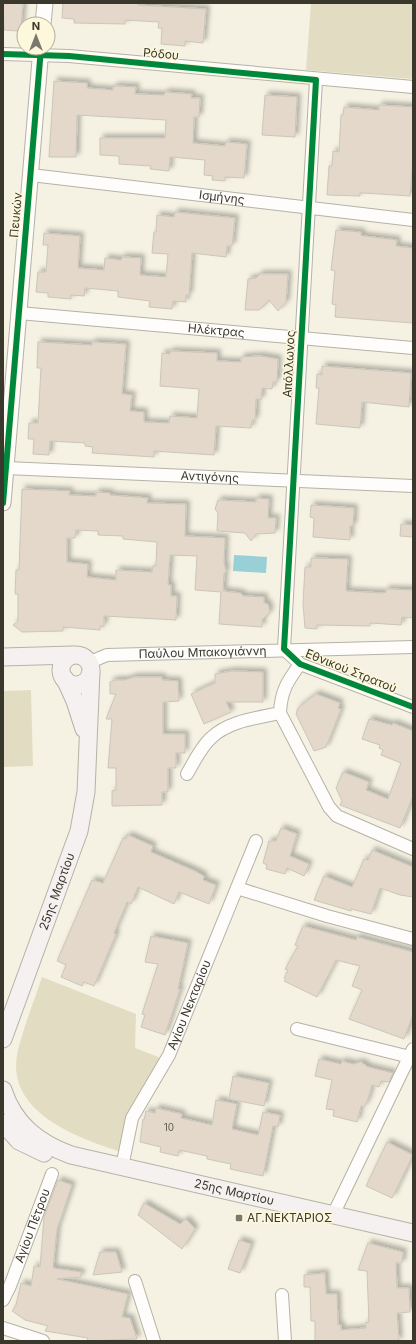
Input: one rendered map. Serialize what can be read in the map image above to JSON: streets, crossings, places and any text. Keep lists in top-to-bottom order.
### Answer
{
  "streets": {
    "main road": ["25ης Μαρτίου"],
    "street": [
      "Ρόδου",
      "Ισμήνης",
      "Πευκών",
      "Ηλέκτρας",
      "Απόλλωνος",
      "Αντιγόνης",
      "Παύλου Μπακογιάννη",
      "Εθνικού Στρατού",
      "Αγίου Νεκταρίου",
      "Αγίου Πέτρου"
    ]
  },
  "crossings": [
    ["Ρόδου", "Απόλλωνος"],
    ["Ισμήνης", "Πευκών"],
    ["Ισμήνης", "Απόλλωνος"],
    ["Πευκών", "Ηλέκτρας"],
    ["Πευκών", "Αντιγόνης"],
    ["Ηλέκτρας", "Απόλλωνος"],
    ["Απόλλωνος", "Αντιγόνης"],
    ["Απόλλωνος", "Παύλου Μπακογιάννη"],
    ["Απόλλωνος", "Εθνικού Στρατού"],
    ["Παύλου Μπακογιάννη", "Εθνικού Στρατού"],
    ["Παύλου Μπακογιάννη", "25ης Μαρτίου"],
    ["25ης Μαρτίου", "Αγίου Νεκταρίου"]
  ],
  "places": {
    "transit": ["ΑΓ.ΝΕΚΤΑΡΙΟΣ"]
  },
  "house_numbers": ["10"],
  "north": "top"
}
